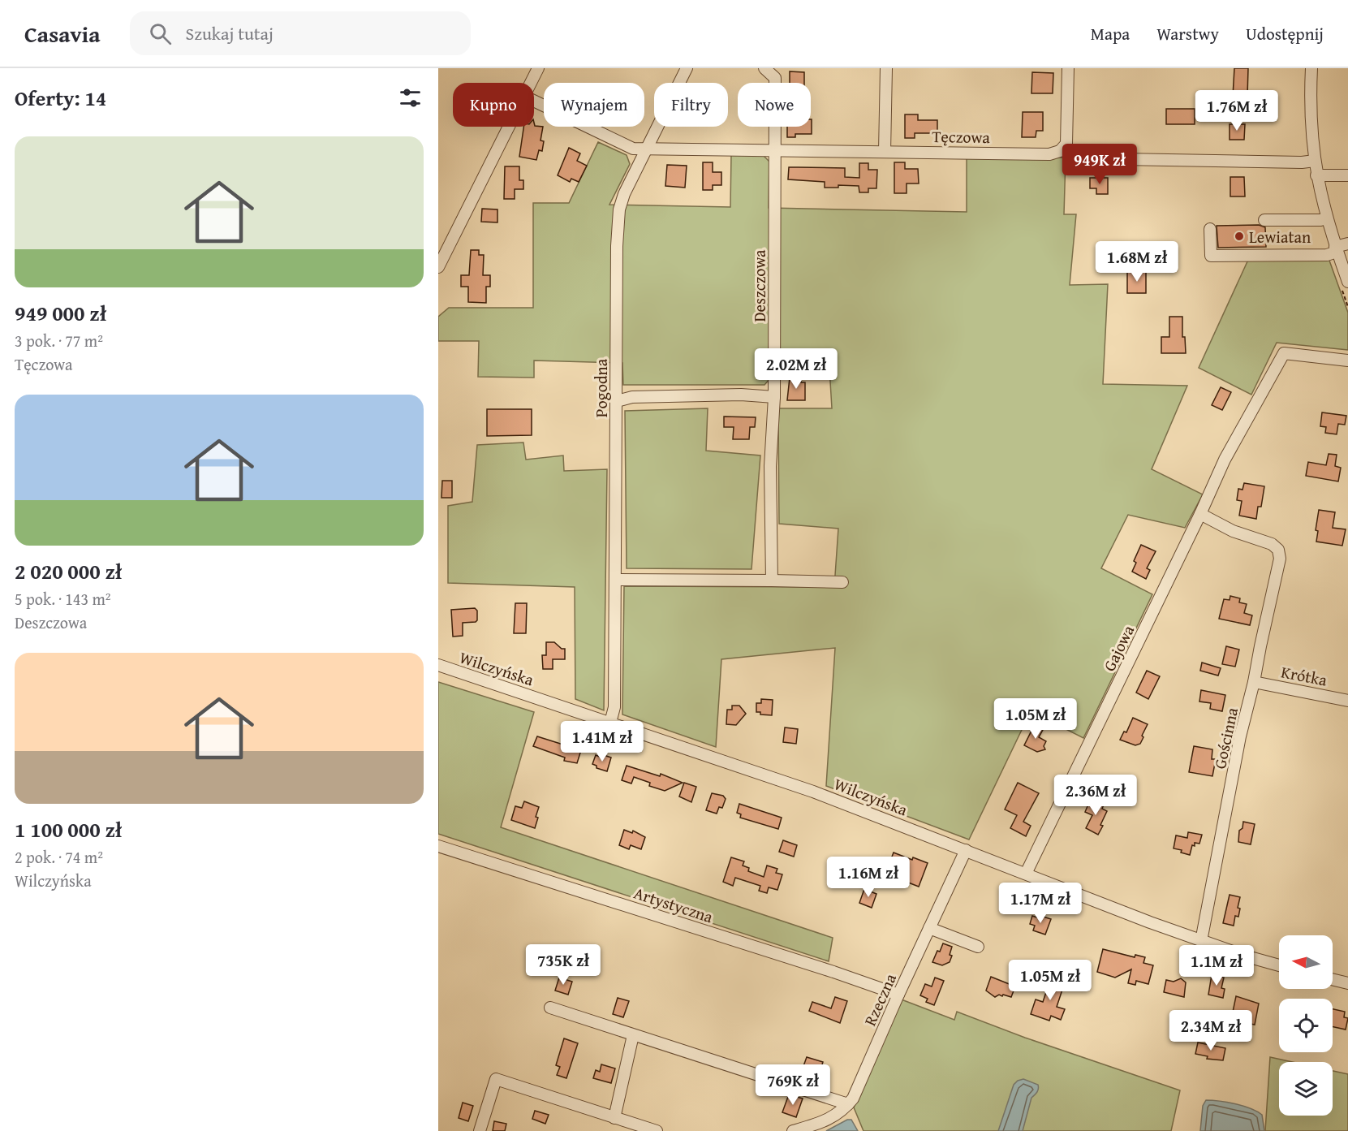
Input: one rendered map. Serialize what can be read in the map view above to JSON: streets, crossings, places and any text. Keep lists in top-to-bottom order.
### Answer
{
  "streets": {
    "street": [
      "Tęczowa",
      "Deszczowa",
      "Pogodna",
      "Gajowa",
      "Wilczyńska",
      "Krótka",
      "Gościnna",
      "Artystyczna",
      "Rzeczna"
    ]
  },
  "crossings": [
    ["Tęczowa", "Deszczowa"],
    ["Tęczowa", "Pogodna"],
    ["Pogodna", "Wilczyńska"],
    ["Gajowa", "Wilczyńska"],
    ["Gajowa", "Gościnna"],
    ["Wilczyńska", "Gościnna"],
    ["Wilczyńska", "Rzeczna"],
    ["Krótka", "Gościnna"],
    ["Artystyczna", "Rzeczna"]
  ],
  "places": ["Lewiatan"],
  "north": "left",
  "page": {
    "header": "Casavia",
    "search": "Szukaj tutaj",
    "nav": ["Mapa", "Warstwy", "Udostępnij"],
    "heading": "Oferty: 14",
    "chip": [
      "Kupno",
      "Wynajem",
      "Filtry",
      "Nowe"
    ],
    "price": [
      "1.76M zł",
      "949K zł",
      "1.68M zł",
      "2.02M zł",
      "1.05M zł",
      "1.41M zł",
      "2.36M zł",
      "1.16M zł",
      "1.17M zł",
      "735K zł",
      "1.1M zł",
      "1.05M zł",
      "2.34M zł",
      "769K zł"
    ],
    "list": [
      {
        "name": "949 000 zł",
        "note": "3 pok. · 77 m² · Tęczowa"
      },
      {
        "name": "2 020 000 zł",
        "note": "5 pok. · 143 m² · Deszczowa"
      },
      {
        "name": "1 100 000 zł",
        "note": "2 pok. · 74 m² · Wilczyńska"
      }
    ]
  }
}
